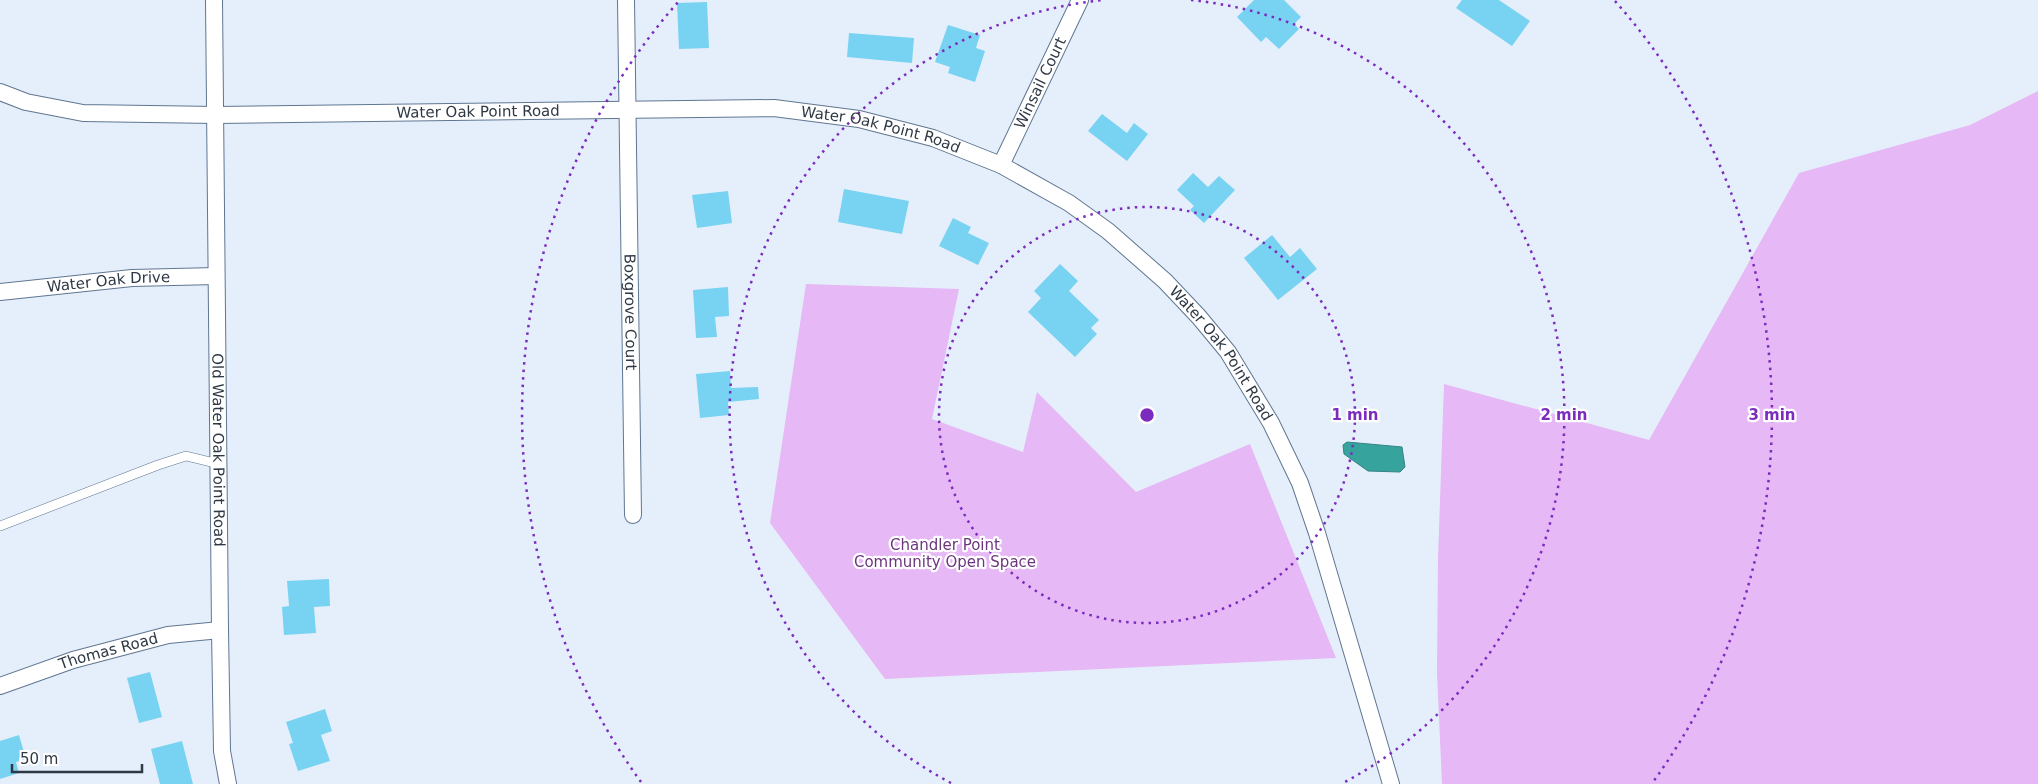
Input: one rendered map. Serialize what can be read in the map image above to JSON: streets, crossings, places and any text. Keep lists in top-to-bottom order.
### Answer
{
  "streets": {
    "street": [
      "Winsail Court",
      "Water Oak Point Road",
      "Water Oak Drive",
      "Boxgrove Court",
      "Old Water Oak Point Road",
      "Thomas Road"
    ]
  },
  "crossings": [
    ["Winsail Court", "Water Oak Point Road"],
    ["Water Oak Point Road", "Boxgrove Court"],
    ["Water Oak Point Road", "Old Water Oak Point Road"],
    ["Water Oak Drive", "Old Water Oak Point Road"],
    ["Old Water Oak Point Road", "Thomas Road"]
  ],
  "parks": ["Chandler Point Community Open Space"],
  "scale_bar": "50 m",
  "rings": ["1 min", "2 min", "3 min"]
}
